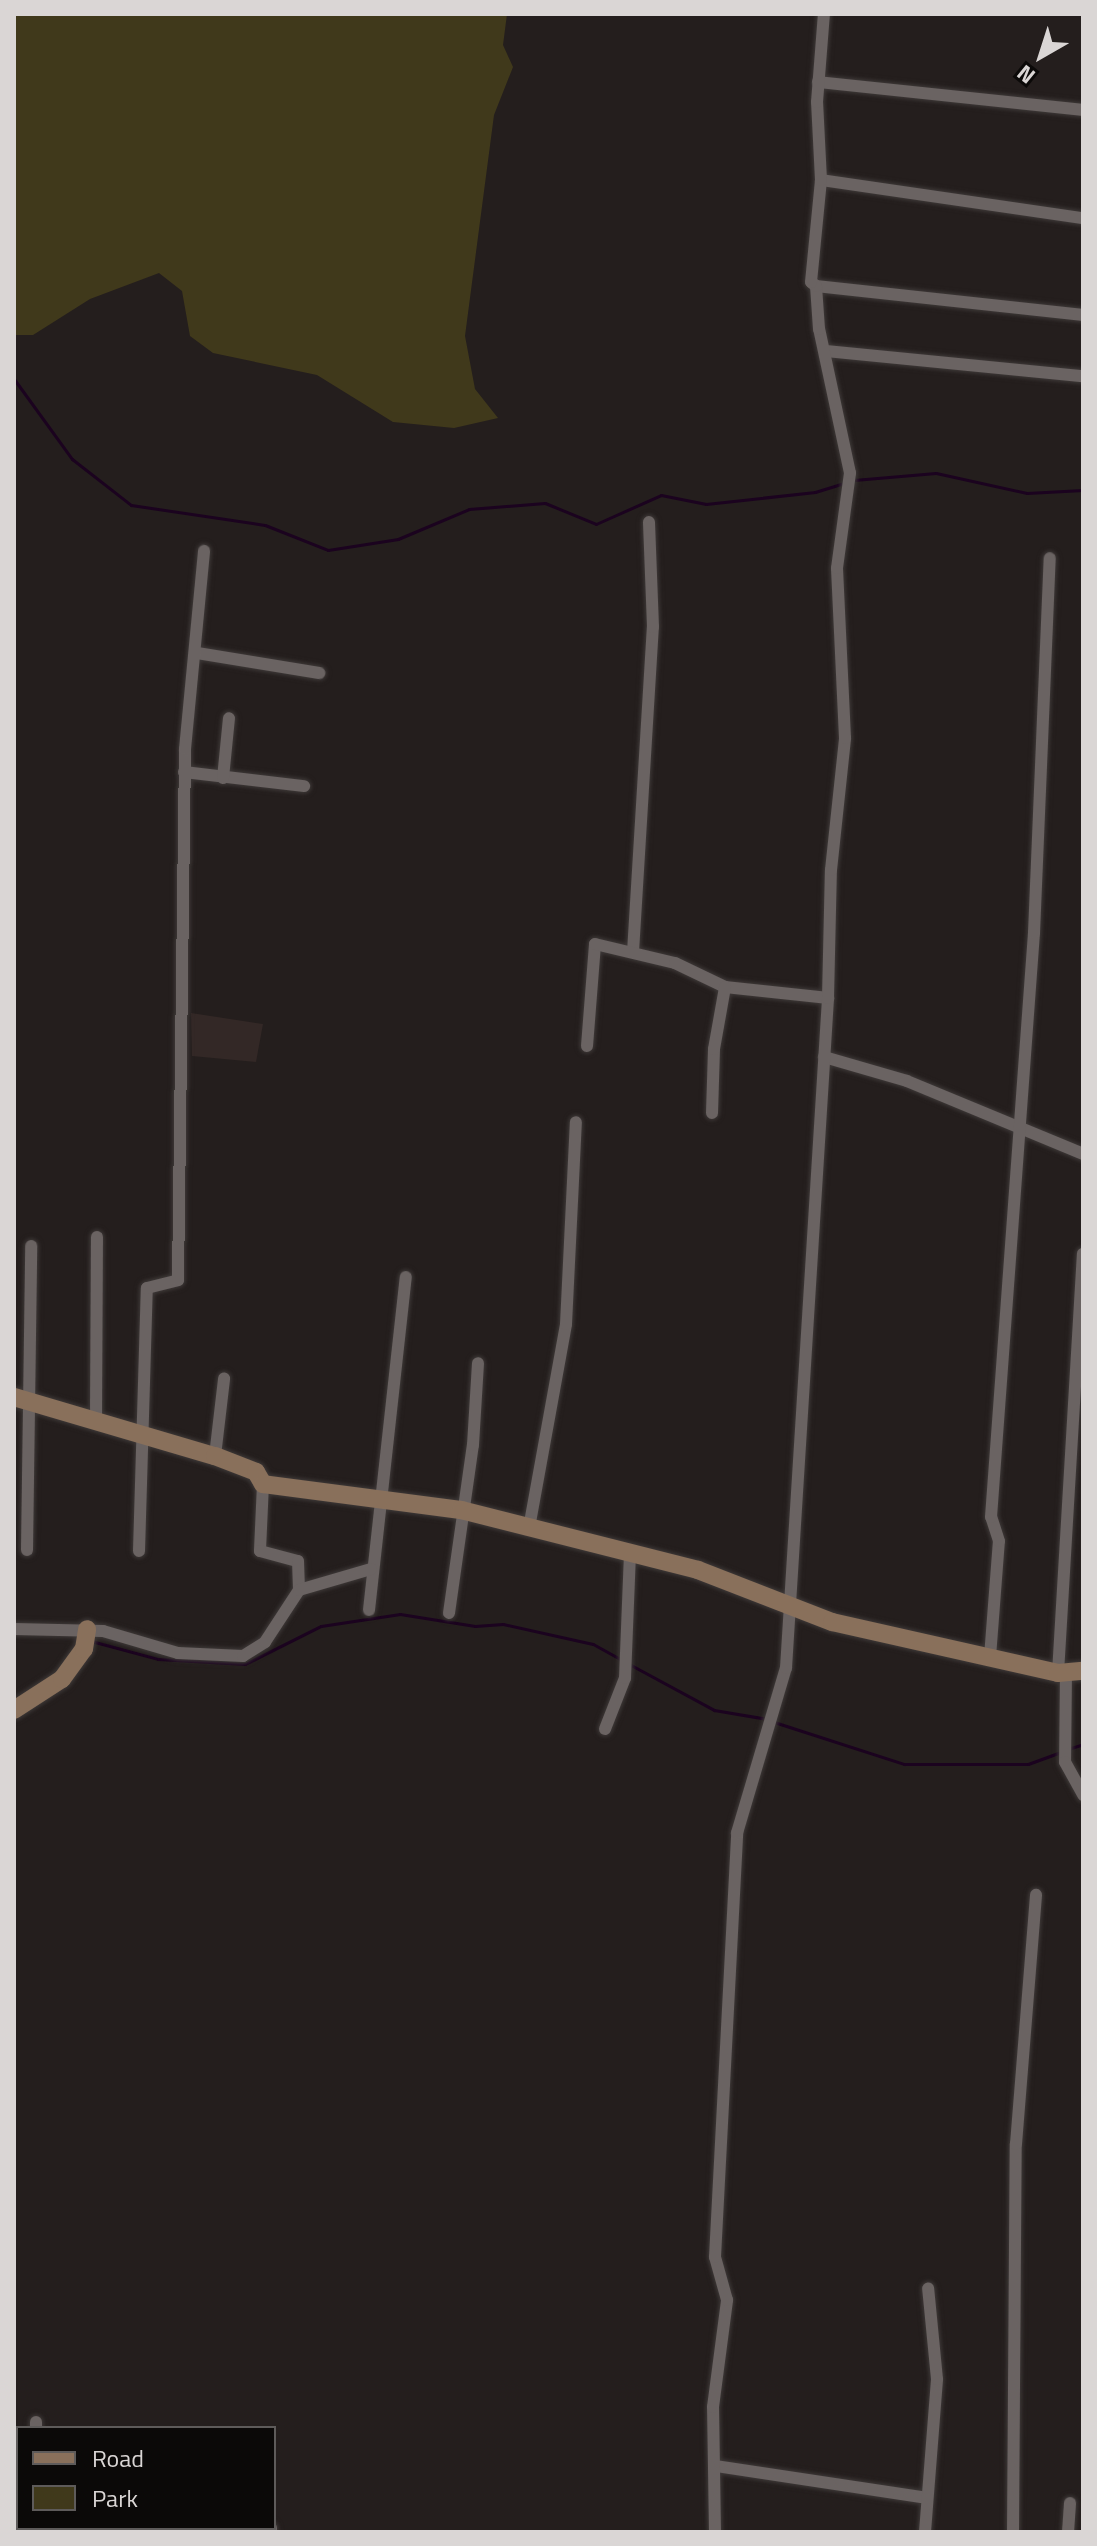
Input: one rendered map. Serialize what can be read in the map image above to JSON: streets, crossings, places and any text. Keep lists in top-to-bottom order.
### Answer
{
  "legend": ["Road", "Park"],
  "north": "bottom left"
}
